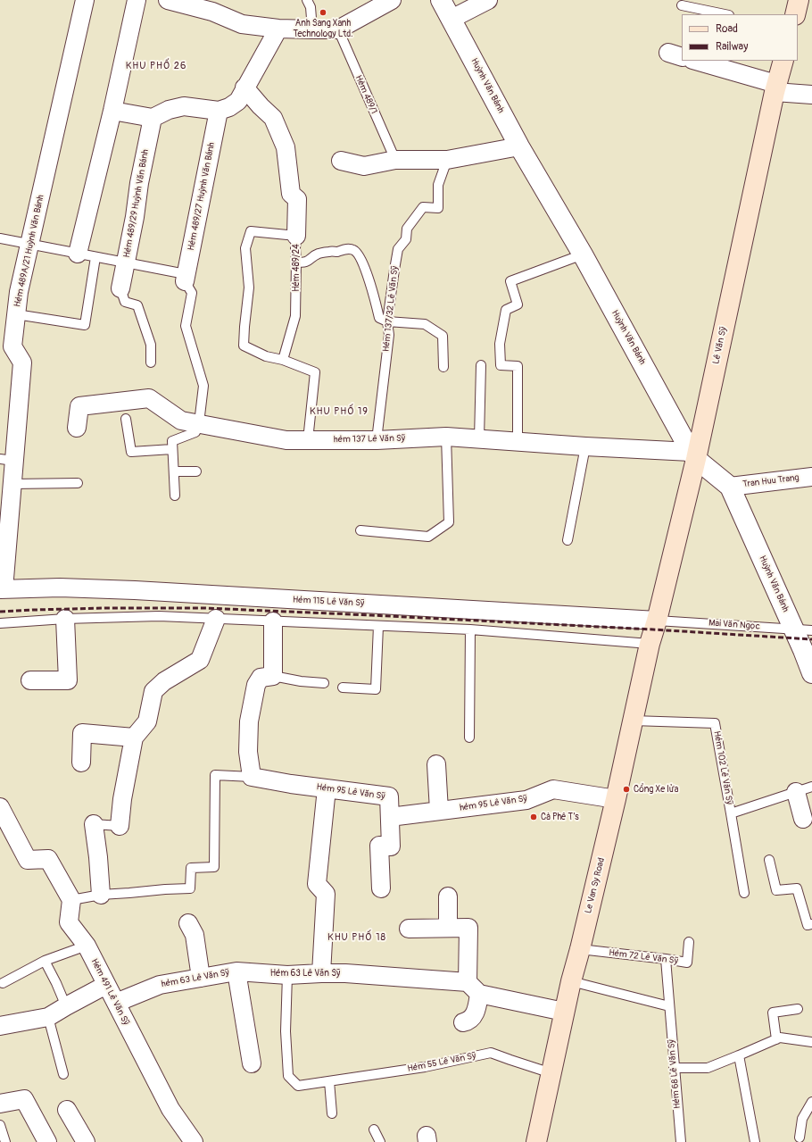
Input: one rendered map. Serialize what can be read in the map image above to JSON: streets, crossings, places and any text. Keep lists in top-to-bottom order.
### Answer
{
  "streets": {
    "main road": ["Lê Văn Sỹ", "Le Van Sy Road"],
    "street": [
      "Huỳnh Văn Bánh",
      "Hẻm 489/27 Huỳnh Văn Bánh",
      "Hẻm 489/29 Huỳnh Văn Bánh",
      "Hẻm 489A/21 Huỳnh Văn Bánh",
      "Hẻm 489/24",
      "hẻm 137 Lê Văn Sỹ",
      "Tran Huu Trang",
      "Hẻm 115 Lê Văn Sỹ",
      "Hẻm 95 Lê Văn Sỹ",
      "hẻm 95 Lê Văn Sỹ",
      "Hẻm 63 Lê Văn Sỹ",
      "hẻm 63 Lê Văn Sỹ",
      "Hẻm 491 Lê Văn Sỹ"
    ],
    "lane": [
      "Hèm 489/1",
      "Hẻm 137/32 Lê Văn Sỹ",
      "Mai Văn Ngọc",
      "Hẻm 102 Lê Văn Sỹ",
      "Hẻm 72 Lê Văn Sỹ",
      "Hẻm 55 Lê Văn Sỹ",
      "Hẻm 68 Lê Văn Sỹ"
    ]
  },
  "crossings": [
    ["Huỳnh Văn Bánh", "Lê Văn Sỹ"],
    ["Huỳnh Văn Bánh", "hẻm 137 Lê Văn Sỹ"],
    ["Huỳnh Văn Bánh", "Tran Huu Trang"],
    ["Huỳnh Văn Bánh", "Mai Văn Ngọc"],
    ["Hẻm 489A/21 Huỳnh Văn Bánh", "Hẻm 115 Lê Văn Sỹ"],
    ["Hẻm 137/32 Lê Văn Sỹ", "hẻm 137 Lê Văn Sỹ"],
    ["Lê Văn Sỹ", "hẻm 137 Lê Văn Sỹ"],
    ["Lê Văn Sỹ", "Hẻm 115 Lê Văn Sỹ"],
    ["Lê Văn Sỹ", "Mai Văn Ngọc"],
    ["Lê Văn Sỹ", "Le Van Sy Road"],
    ["Hẻm 115 Lê Văn Sỹ", "Mai Văn Ngọc"],
    ["Hẻm 115 Lê Văn Sỹ", "Le Van Sy Road"],
    ["Mai Văn Ngọc", "Le Van Sy Road"],
    ["Hẻm 102 Lê Văn Sỹ", "Le Van Sy Road"],
    ["Hẻm 95 Lê Văn Sỹ", "hẻm 95 Lê Văn Sỹ"],
    ["hẻm 95 Lê Văn Sỹ", "Le Van Sy Road"],
    ["Le Van Sy Road", "Hẻm 72 Lê Văn Sỹ"],
    ["Le Van Sy Road", "Hẻm 63 Lê Văn Sỹ"],
    ["Le Van Sy Road", "Hẻm 55 Lê Văn Sỹ"],
    ["Hẻm 72 Lê Văn Sỹ", "Hẻm 68 Lê Văn Sỹ"],
    ["Hẻm 63 Lê Văn Sỹ", "hẻm 63 Lê Văn Sỹ"],
    ["Hẻm 63 Lê Văn Sỹ", "Hẻm 55 Lê Văn Sỹ"],
    ["hẻm 63 Lê Văn Sỹ", "Hẻm 491 Lê Văn Sỹ"]
  ],
  "districts": ["KHU PHỐ 26", "KHU PHỐ 19", "KHU PHỐ 18"],
  "places": ["Anh Sang Xanh Technology Ltd.", "Cổng Xe lửa", "Cà Phê T’s"],
  "legend": ["Road", "Railway"]
}
